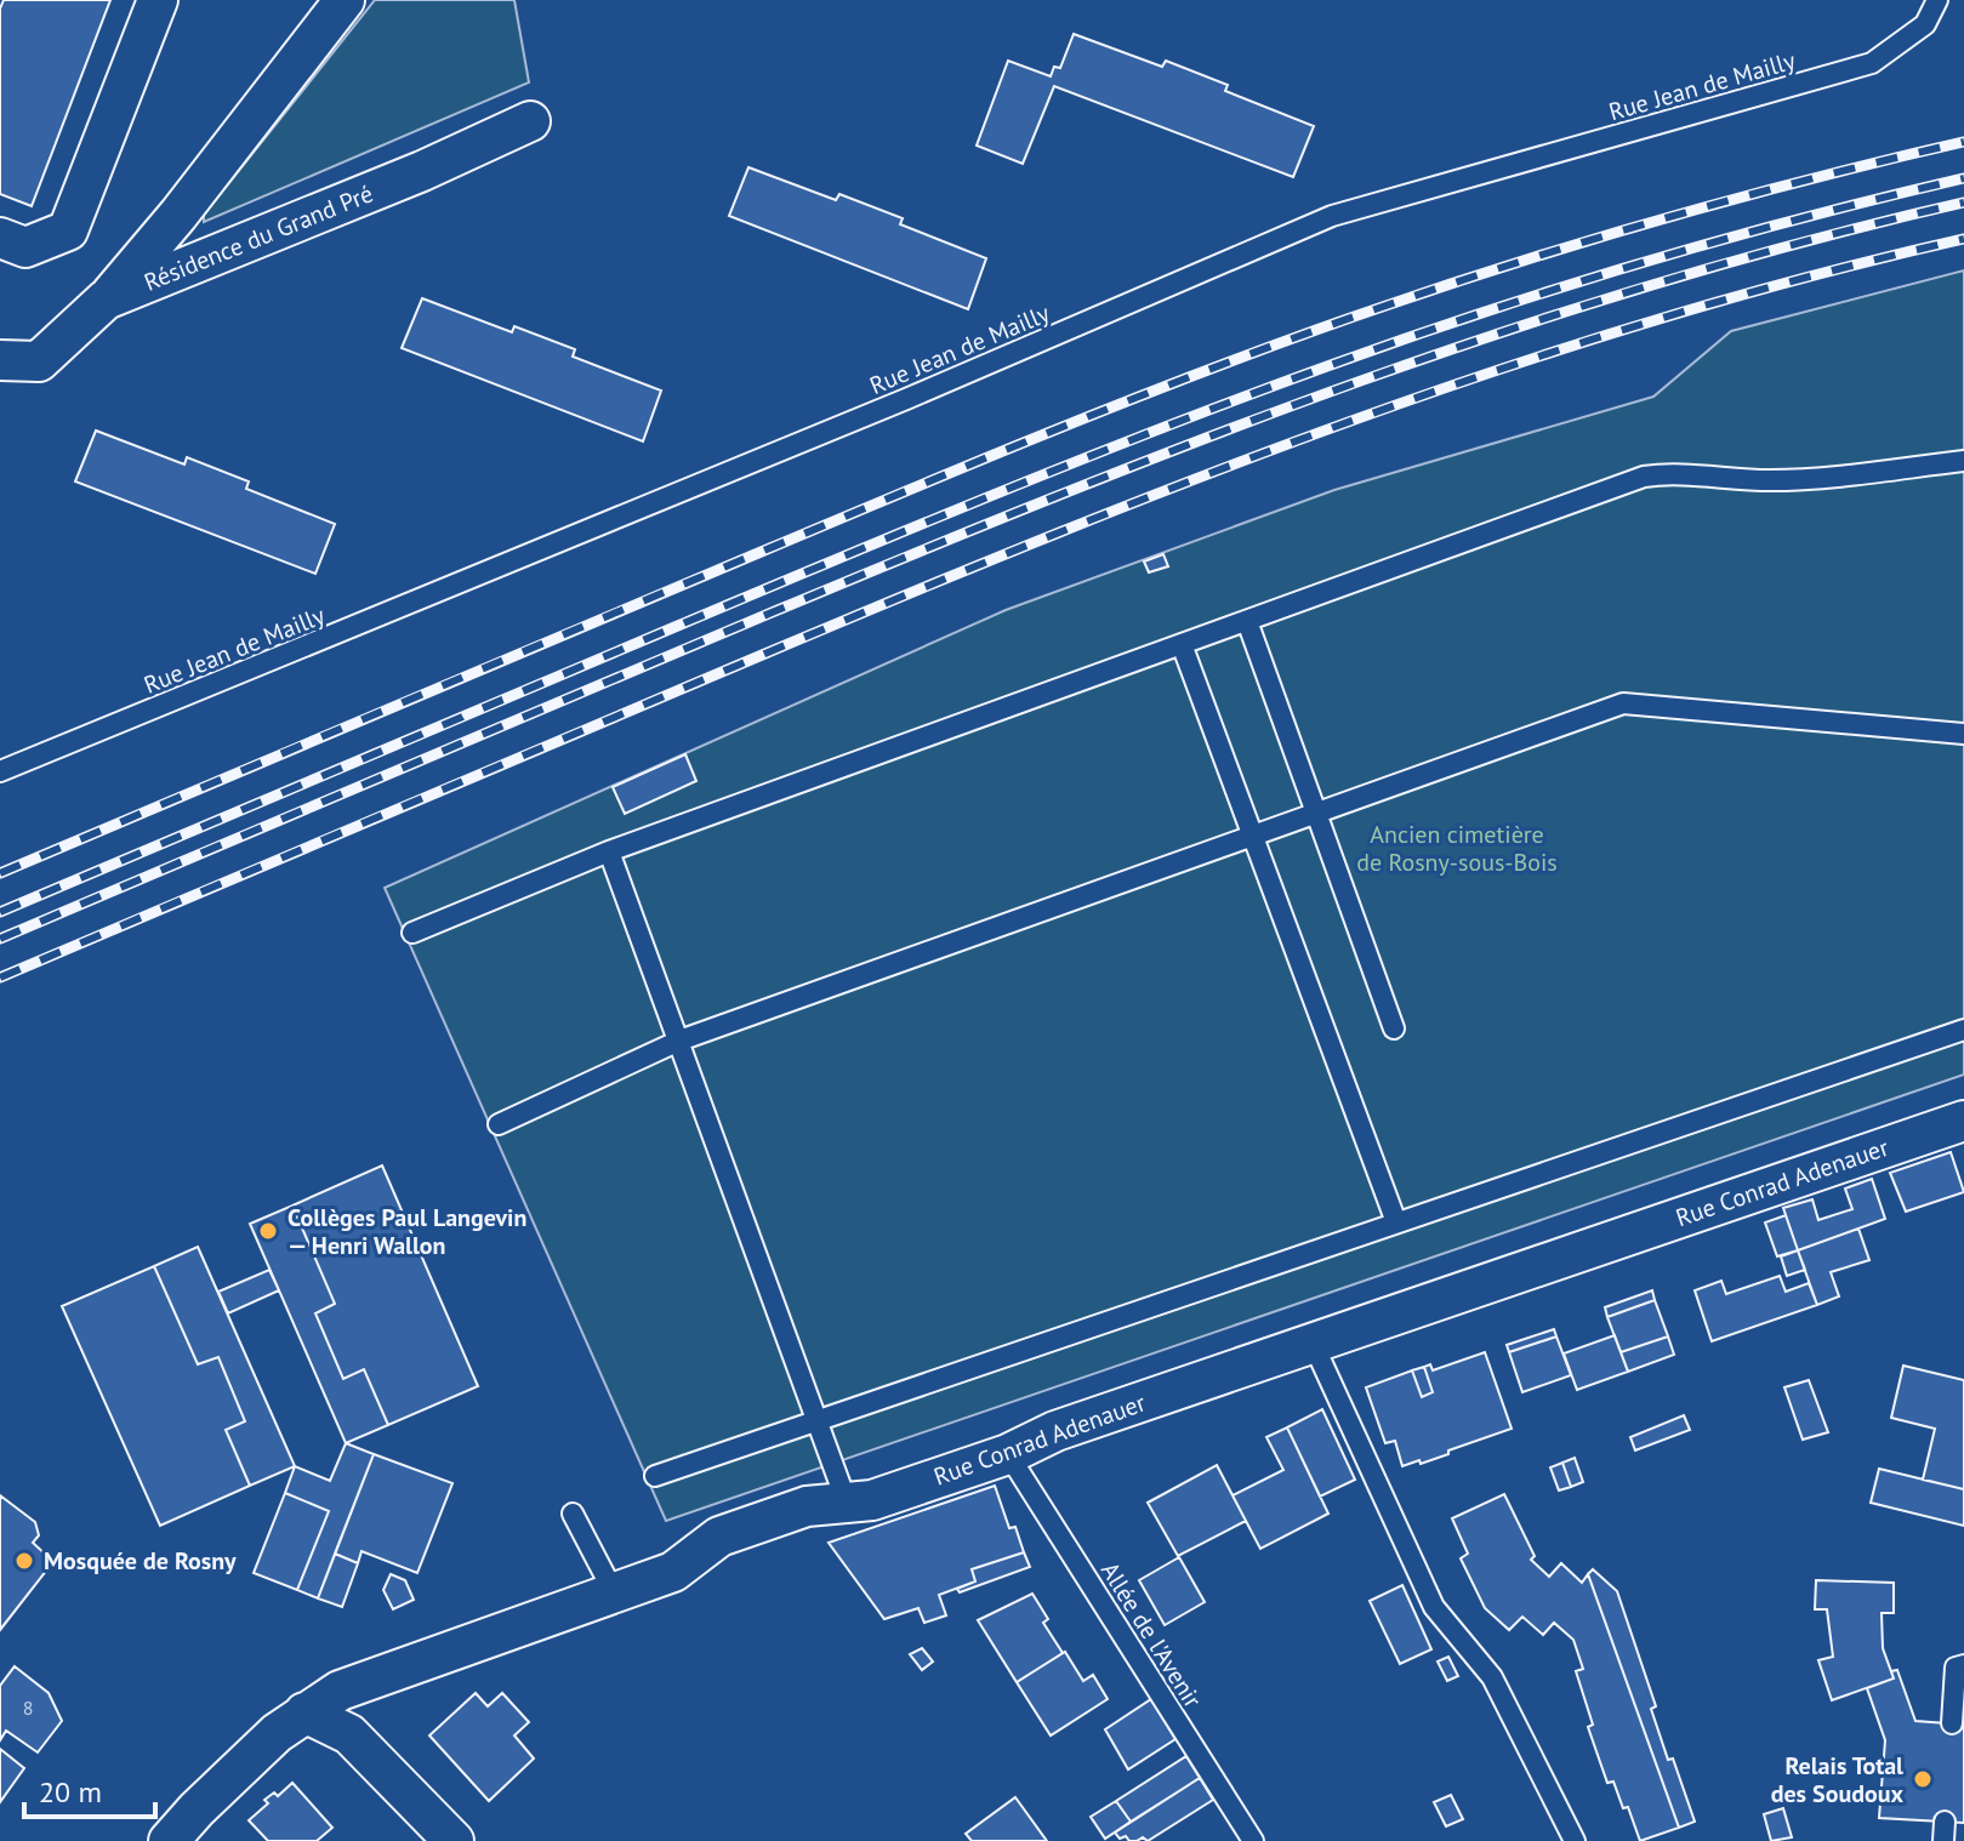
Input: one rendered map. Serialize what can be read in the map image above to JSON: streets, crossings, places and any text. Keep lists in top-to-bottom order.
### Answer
{
  "streets": {
    "street": ["Résidence du Grand Pré", "Rue Conrad Adenauer"],
    "lane": ["Rue Jean de Mailly", "Allée de l'Avenir"]
  },
  "crossings": [
    ["Rue Conrad Adenauer", "Allée de l'Avenir"]
  ],
  "parks": ["Ancien cimetière de Rosny-sous-Bois"],
  "places": ["Collèges Paul Langevin — Henri Wallon", "Mosquée de Rosny", "Relais Total des Soudoux"],
  "house_numbers": ["8"],
  "scale_bar": "20 m"
}
